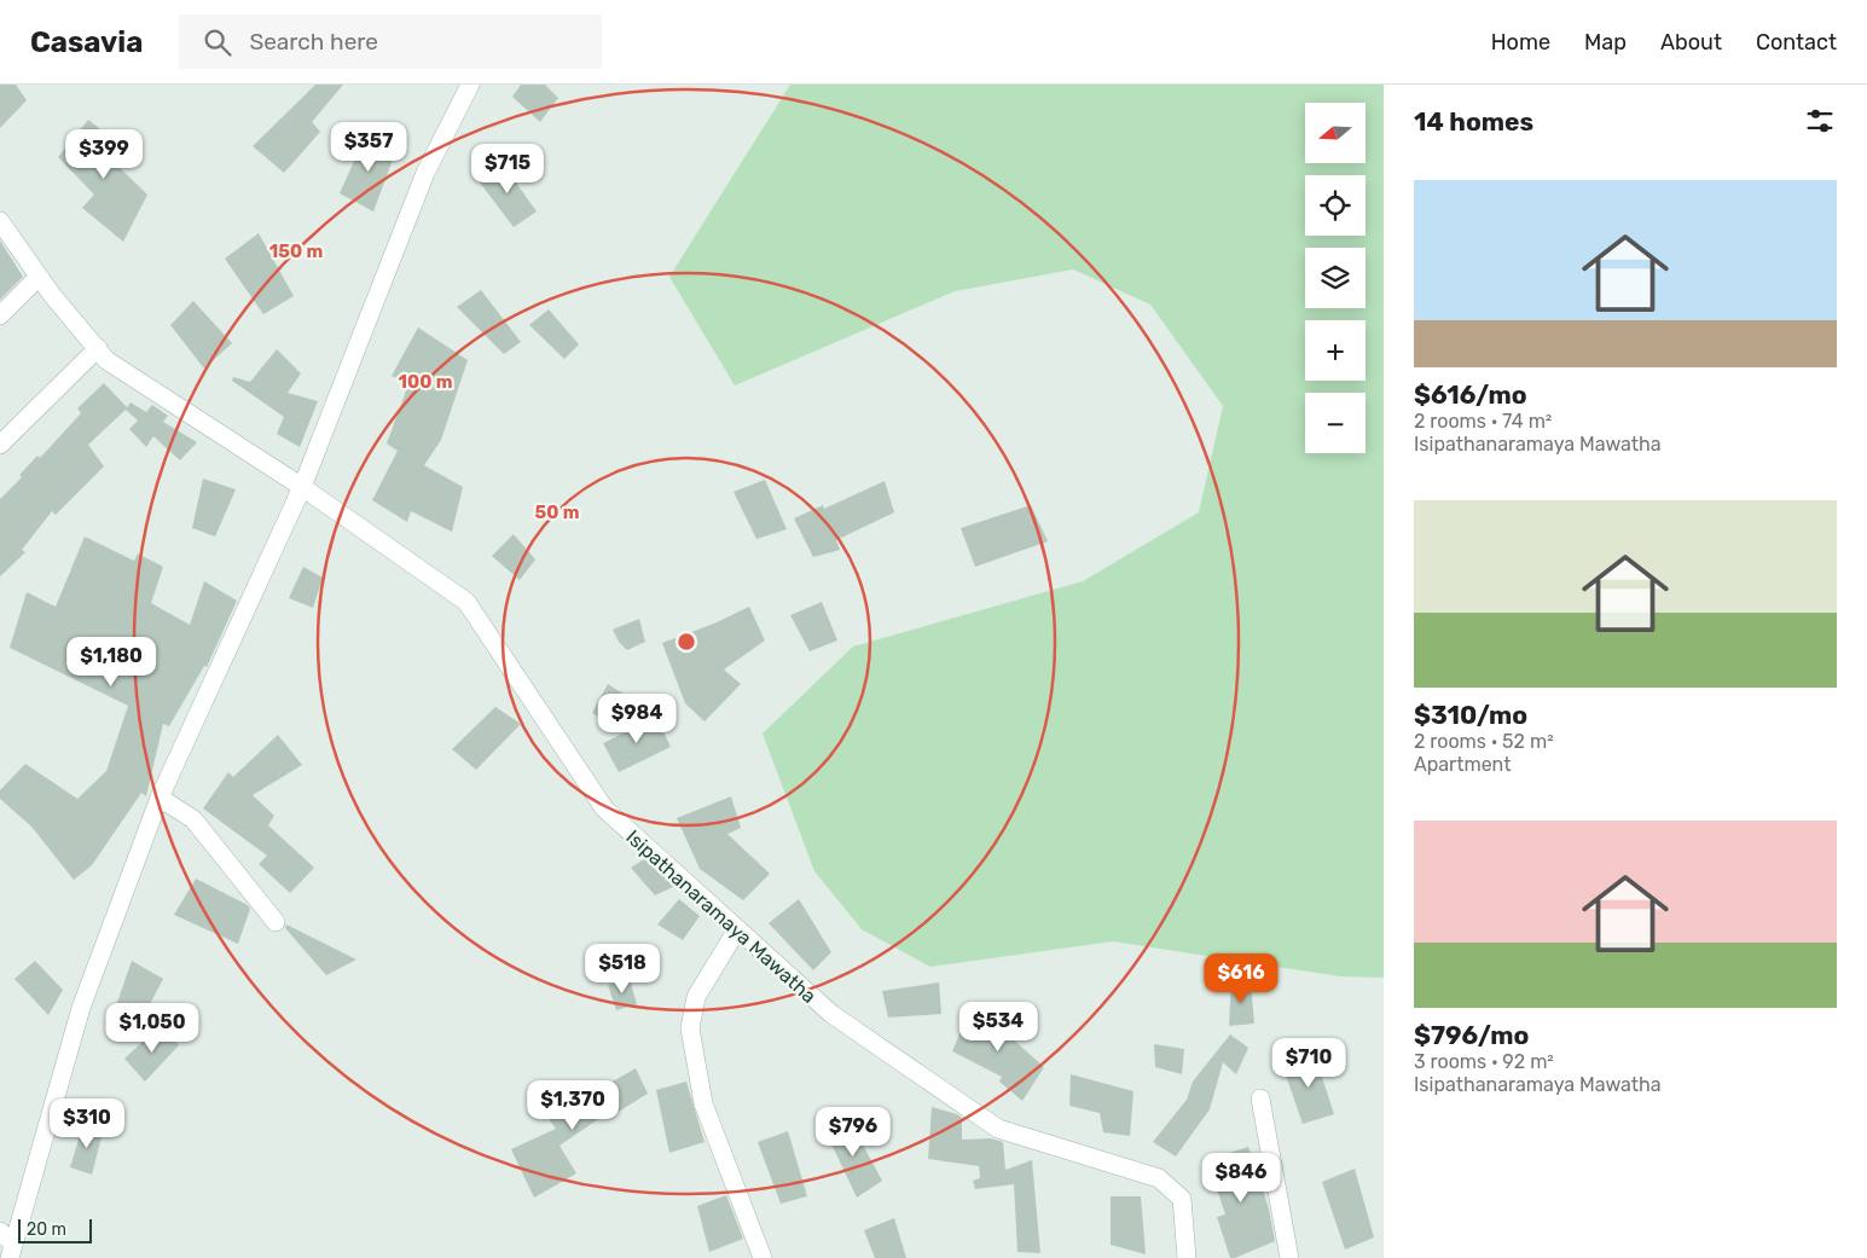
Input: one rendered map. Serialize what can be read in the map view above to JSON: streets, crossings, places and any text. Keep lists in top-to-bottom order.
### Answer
{
  "streets": {
    "street": ["Isipathanaramaya Mawatha"]
  },
  "scale_bar": "20 m",
  "north": "left",
  "page": {
    "header": "Casavia",
    "search": "Search here",
    "nav": [
      "Home",
      "Map",
      "About",
      "Contact"
    ],
    "heading": "14 homes",
    "map_buttons": ["+", "−"],
    "price": [
      "$357",
      "$399",
      "$715",
      "$1,180",
      "$984",
      "$518",
      "$616",
      "$534",
      "$1,050",
      "$710",
      "$1,370",
      "$310",
      "$796",
      "$846"
    ],
    "list": [
      {
        "name": "$616/mo",
        "note": "2 rooms · 74 m² · Isipathanaramaya Mawatha"
      },
      {
        "name": "$310/mo",
        "note": "2 rooms · 52 m² · Apartment"
      },
      {
        "name": "$796/mo",
        "note": "3 rooms · 92 m² · Isipathanaramaya Mawatha"
      }
    ],
    "scale": "20 m"
  },
  "rings": ["150 m", "100 m", "50 m"]
}
